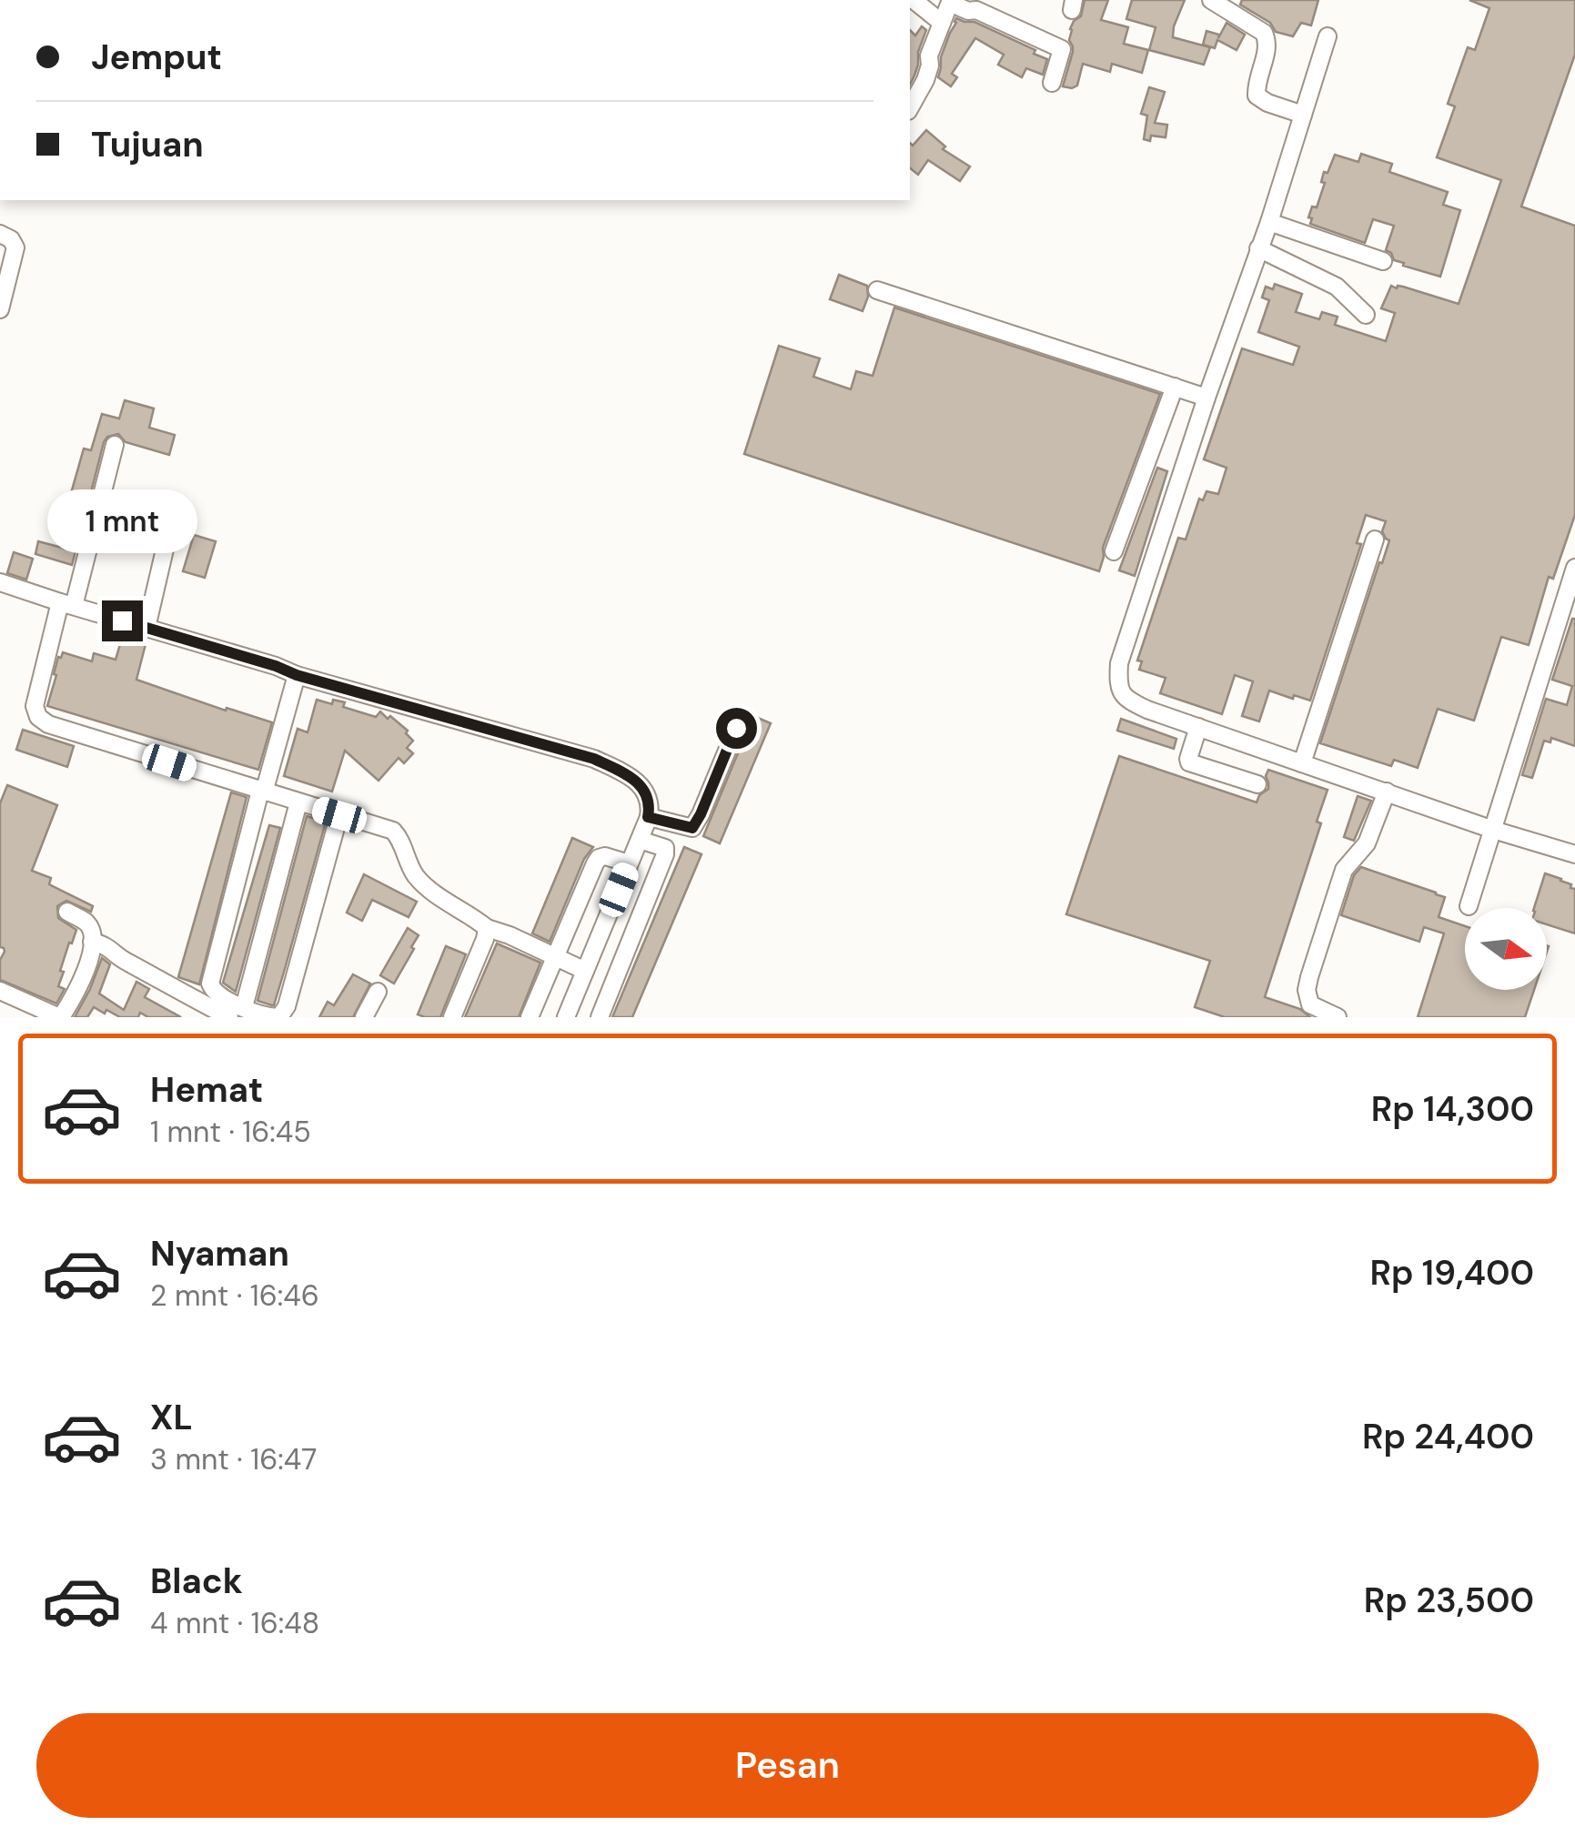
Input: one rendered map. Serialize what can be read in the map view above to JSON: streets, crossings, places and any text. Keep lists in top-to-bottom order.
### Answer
{
  "north": "right",
  "page": {
    "banner": ["Jemput", "Tujuan"],
    "bubble": "1 mnt",
    "list": [
      {
        "name": "Hemat",
        "note": "1 mnt · 16:45",
        "value": "Rp 14,300"
      },
      {
        "name": "Nyaman",
        "note": "2 mnt · 16:46",
        "value": "Rp 19,400"
      },
      {
        "name": "XL",
        "note": "3 mnt · 16:47",
        "value": "Rp 24,400"
      },
      {
        "name": "Black",
        "note": "4 mnt · 16:48",
        "value": "Rp 23,500"
      }
    ],
    "buttons": "Pesan"
  }
}
